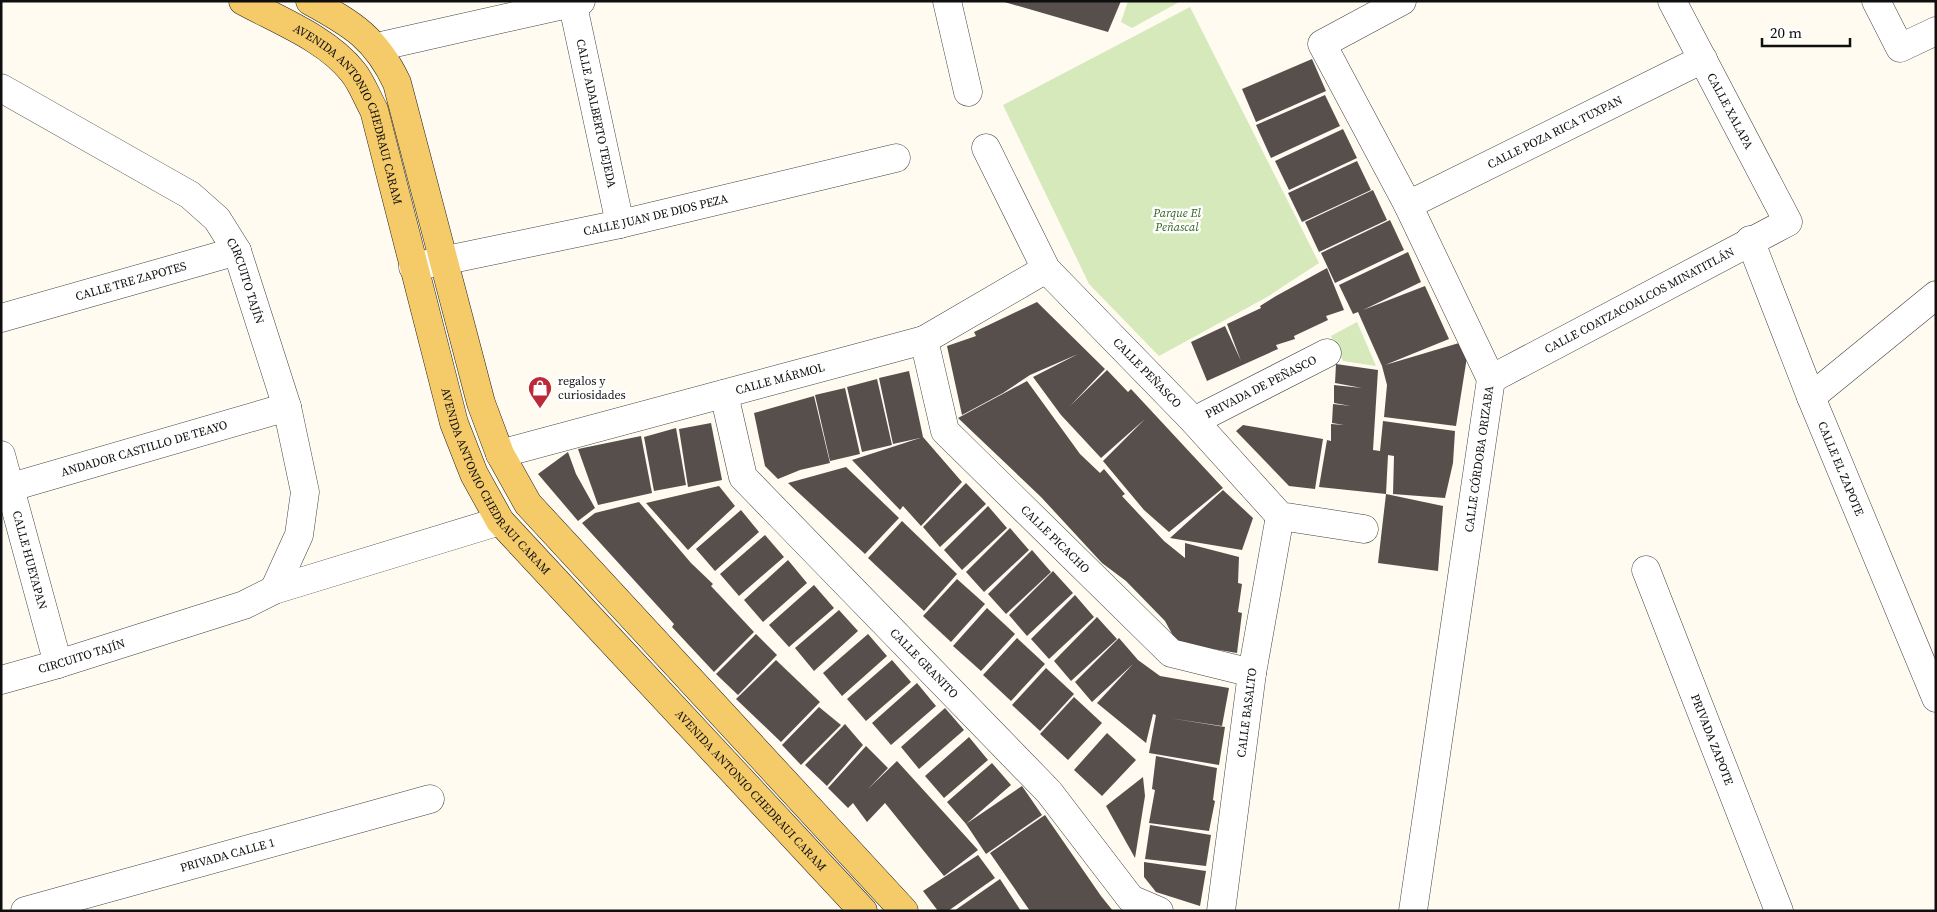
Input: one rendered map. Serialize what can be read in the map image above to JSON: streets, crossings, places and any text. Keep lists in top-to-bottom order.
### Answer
{
  "streets": {
    "main road": ["AVENIDA ANTONIO CHEDRAUI CARAM"],
    "street": [
      "CALLE XALAPA",
      "CALLE ADALBERTO TEJEDA",
      "CALLE POZA RICA TUXPAN",
      "CALLE JUAN DE DIOS PEZA",
      "CALLE TRE ZAPOTES",
      "CIRCUITO TAJÍN",
      "CALLE COATZACOALCOS MINATITLÁN",
      "CALLE PEÑASCO",
      "CALLE MÁRMOL",
      "PRIVADA DE PEÑASCO",
      "ANDADOR CASTILLO DE TEAYO",
      "CALLE CÓRDOBA ORIZABA",
      "CALLE EL ZAPOTE",
      "CALLE PICACHO",
      "CALLE HUEYAPAN",
      "CALLE GRANITO",
      "CALLE BASALTO",
      "PRIVADA ZAPOTE",
      "PRIVADA CALLE 1"
    ]
  },
  "crossings": [
    ["CALLE XALAPA", "CALLE POZA RICA TUXPAN"],
    ["CALLE XALAPA", "CALLE COATZACOALCOS MINATITLÁN"],
    ["CALLE ADALBERTO TEJEDA", "CALLE JUAN DE DIOS PEZA"],
    ["AVENIDA ANTONIO CHEDRAUI CARAM", "CALLE JUAN DE DIOS PEZA"],
    ["AVENIDA ANTONIO CHEDRAUI CARAM", "CIRCUITO TAJÍN"],
    ["AVENIDA ANTONIO CHEDRAUI CARAM", "CALLE MÁRMOL"],
    ["CALLE POZA RICA TUXPAN", "CALLE CÓRDOBA ORIZABA"],
    ["CALLE TRE ZAPOTES", "CIRCUITO TAJÍN"],
    ["CIRCUITO TAJÍN", "ANDADOR CASTILLO DE TEAYO"],
    ["CIRCUITO TAJÍN", "CALLE HUEYAPAN"],
    ["CALLE COATZACOALCOS MINATITLÁN", "CALLE CÓRDOBA ORIZABA"],
    ["CALLE COATZACOALCOS MINATITLÁN", "CALLE EL ZAPOTE"],
    ["CALLE PEÑASCO", "CALLE MÁRMOL"],
    ["CALLE PEÑASCO", "PRIVADA DE PEÑASCO"],
    ["CALLE PEÑASCO", "CALLE BASALTO"],
    ["CALLE MÁRMOL", "CALLE PICACHO"],
    ["CALLE MÁRMOL", "CALLE GRANITO"],
    ["ANDADOR CASTILLO DE TEAYO", "CALLE HUEYAPAN"],
    ["CALLE PICACHO", "CALLE BASALTO"]
  ],
  "parks": ["Parque El Peñascal"],
  "places": {
    "shop": ["regalos y curiosidades"]
  },
  "scale_bar": "20 m"
}
